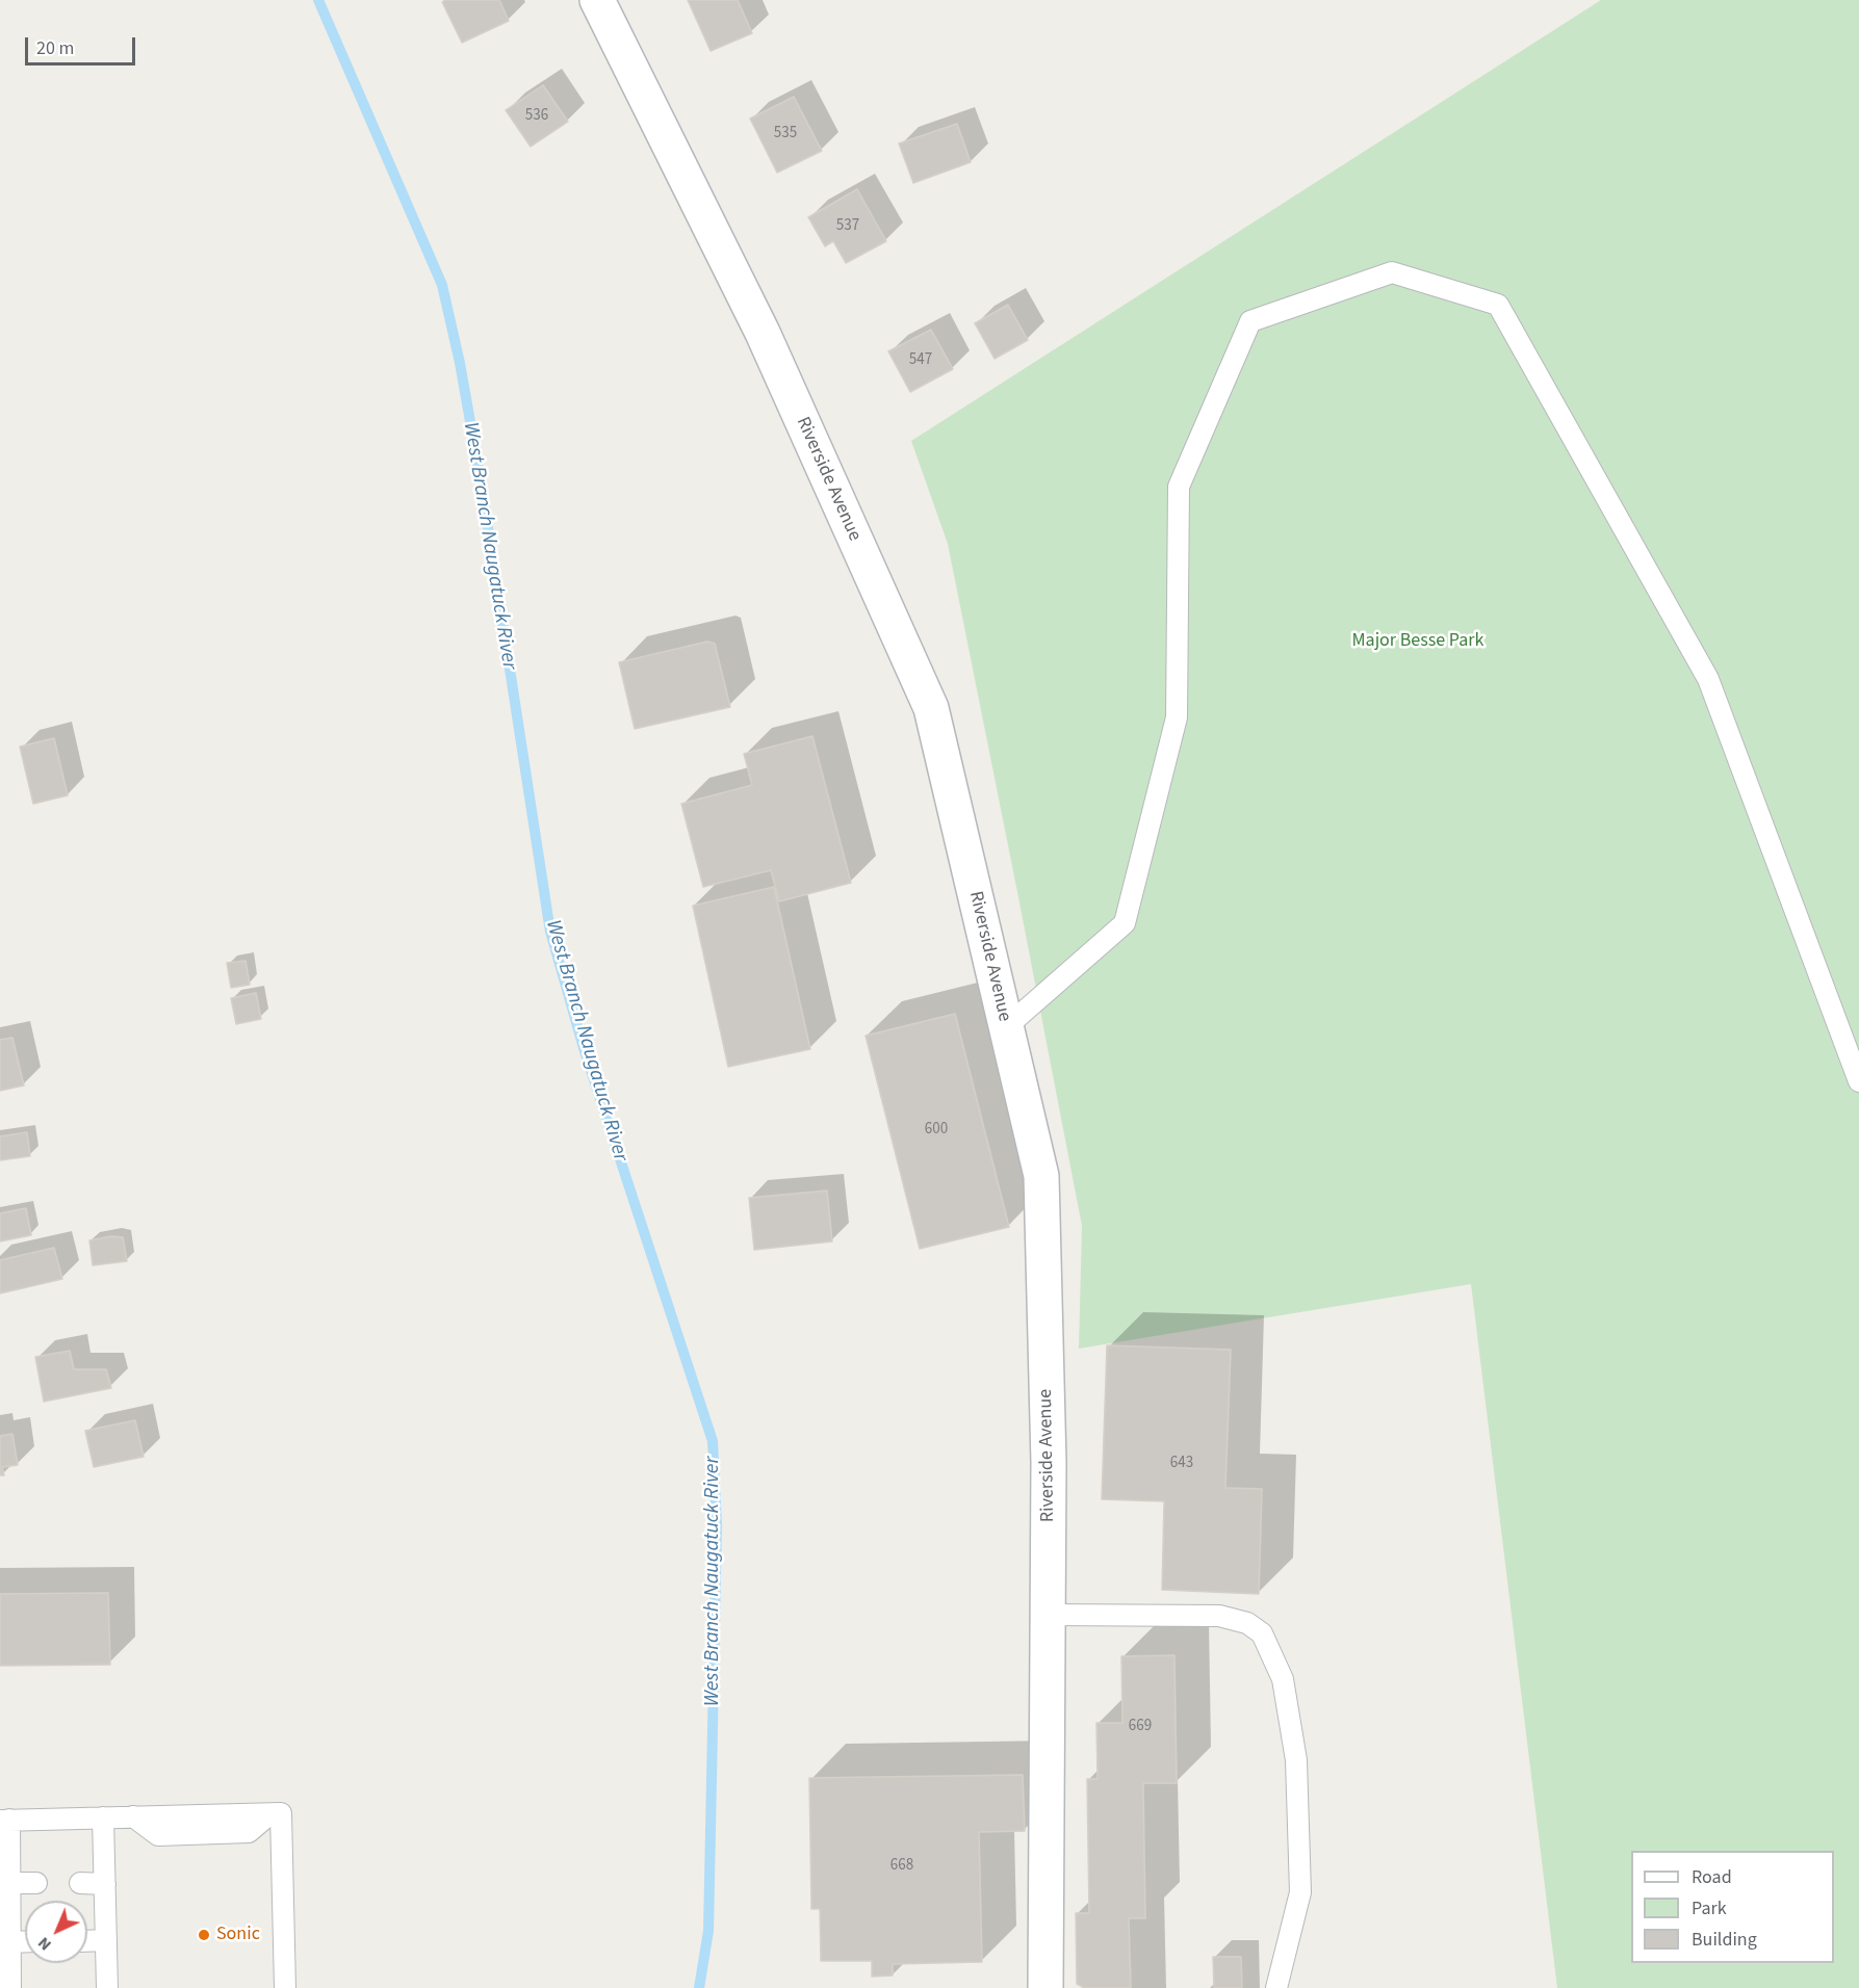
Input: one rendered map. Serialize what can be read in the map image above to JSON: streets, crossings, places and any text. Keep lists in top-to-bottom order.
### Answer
{
  "streets": {
    "street": ["Riverside Avenue"]
  },
  "water": ["West Branch Naugatuck River"],
  "parks": ["Major Besse Park"],
  "places": ["Sonic"],
  "house_numbers": [
    "536",
    "535",
    "537",
    "547",
    "600",
    "643",
    "669",
    "668"
  ],
  "legend": ["Road", "Park", "Building"],
  "scale_bar": "20 m",
  "north": "bottom left"
}
